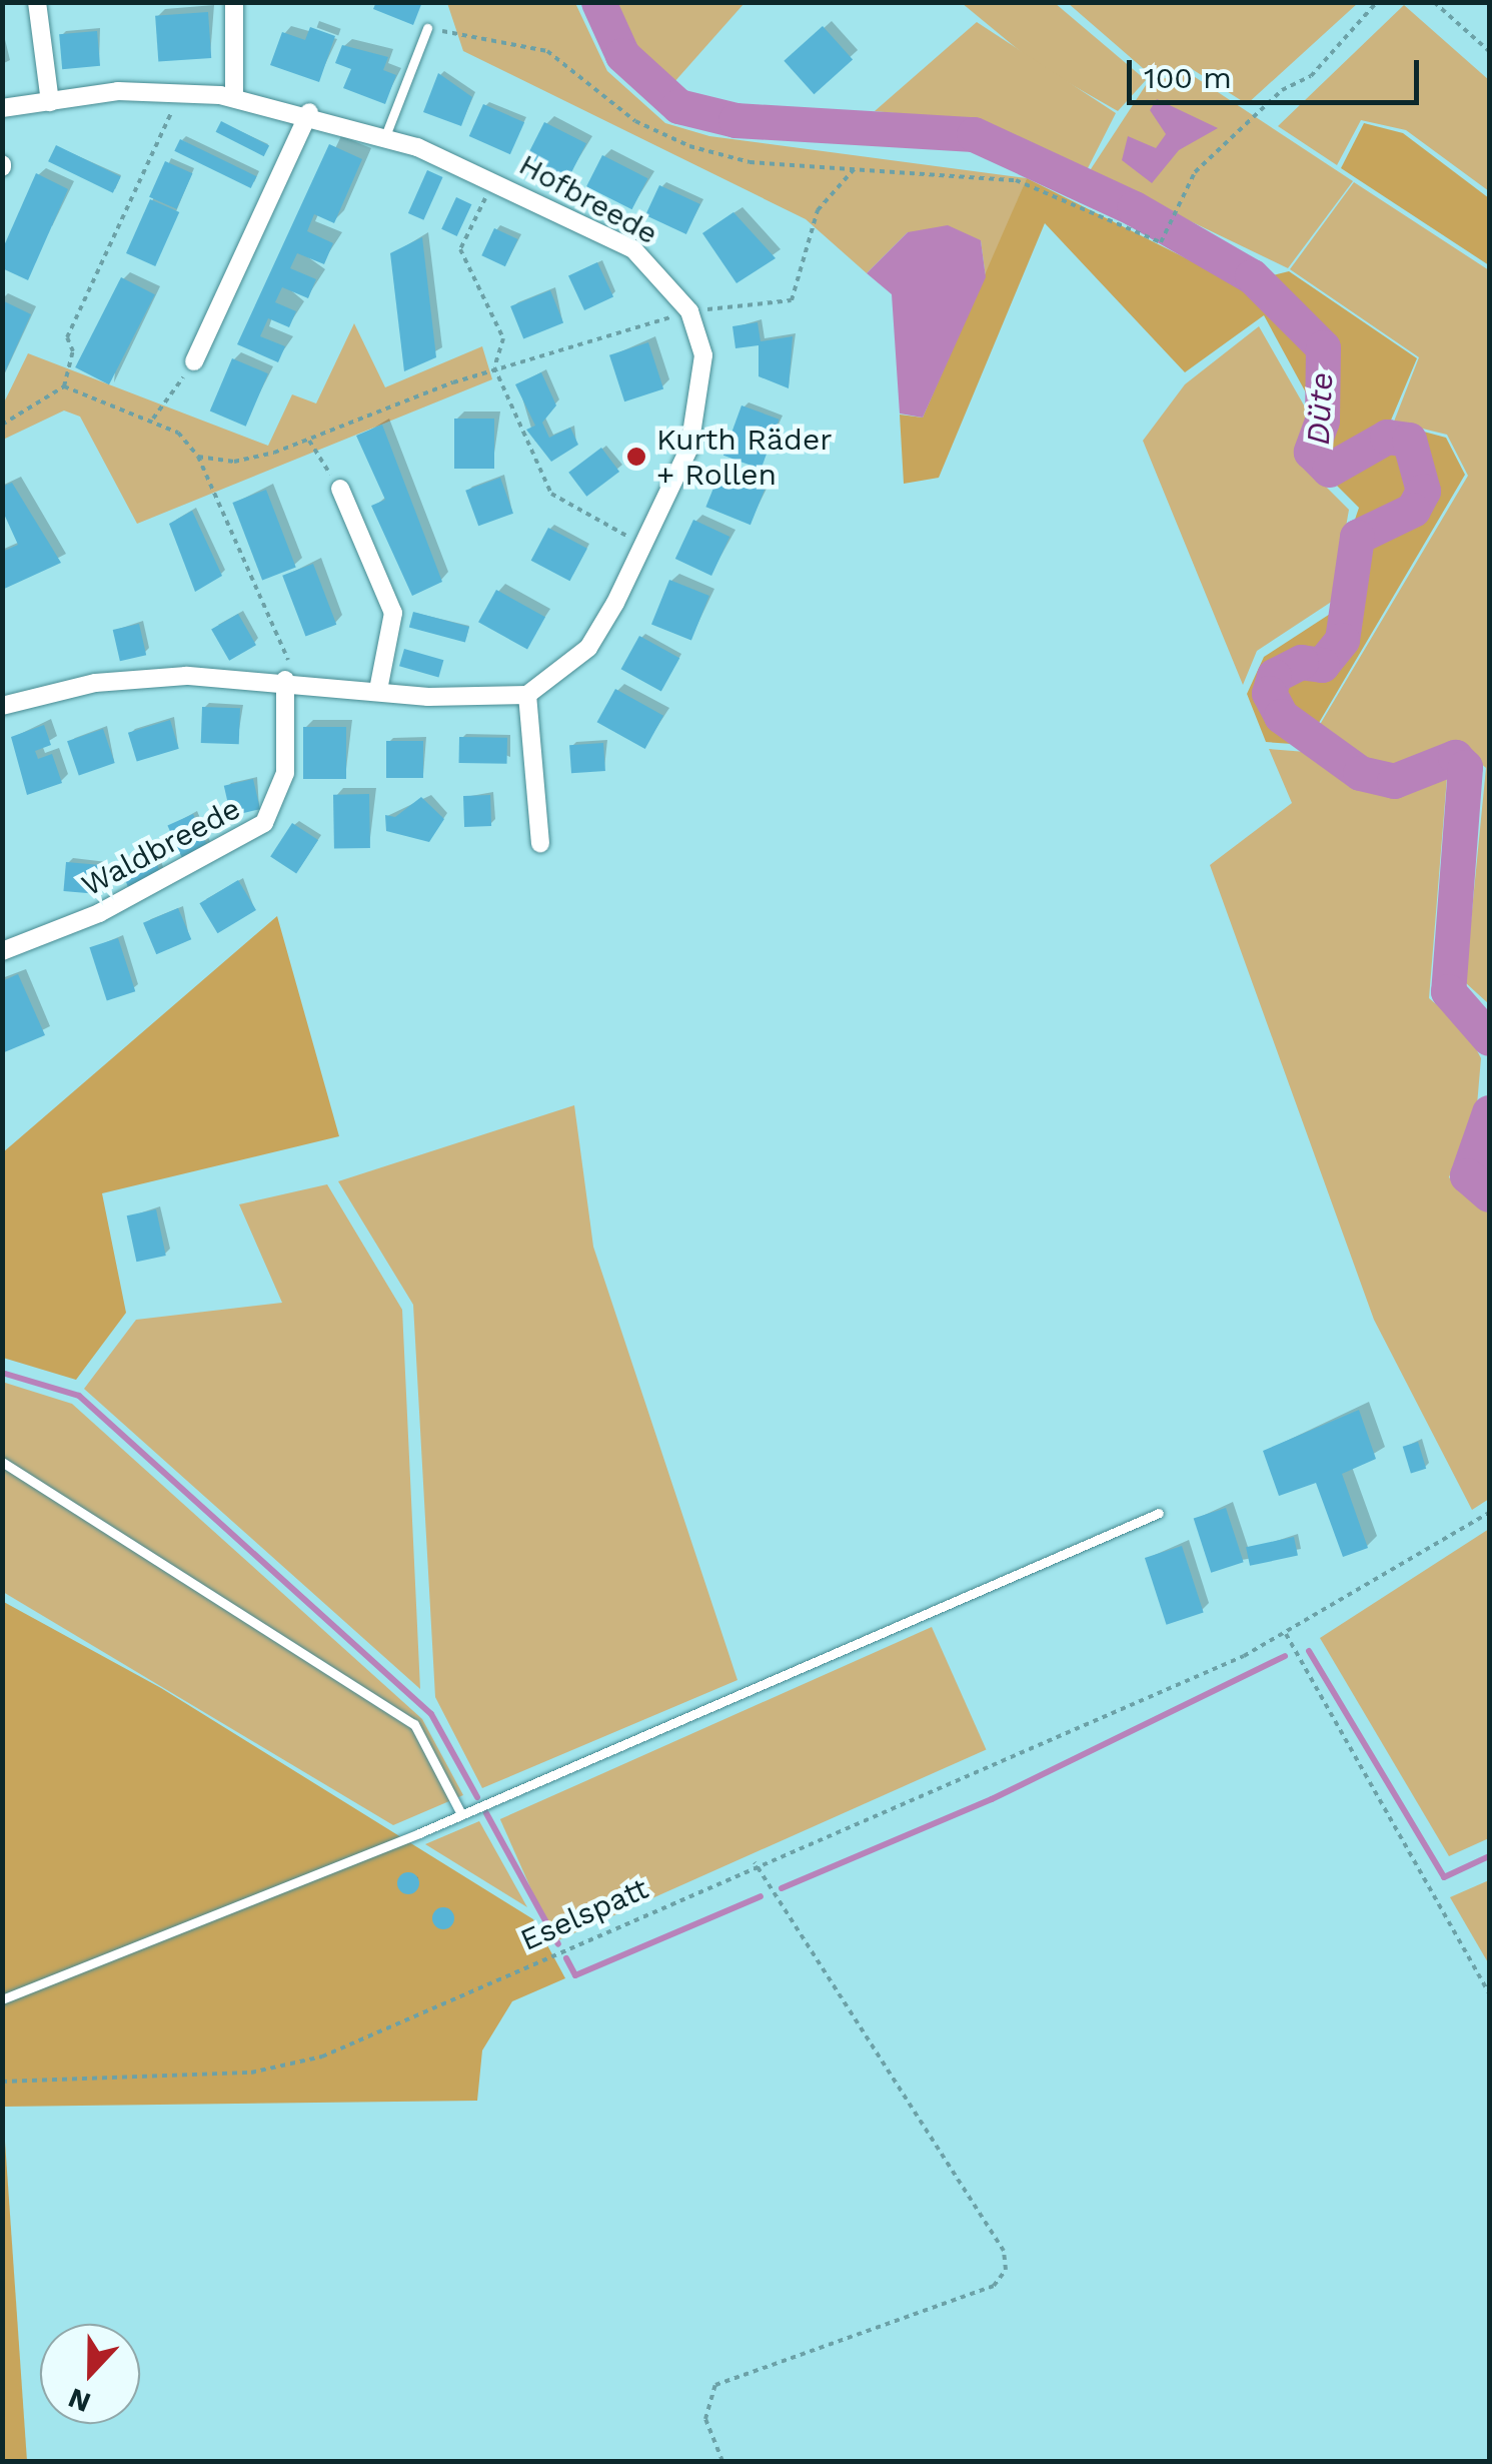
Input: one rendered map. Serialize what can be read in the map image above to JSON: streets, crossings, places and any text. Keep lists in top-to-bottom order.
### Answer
{
  "streets": {
    "street": ["Hofbreede", "Waldbreede"],
    "path": ["Eselspatt"]
  },
  "water": ["Düte"],
  "places": ["Kurth Räder + Rollen"],
  "scale_bar": "100 m",
  "north": "bottom"
}
